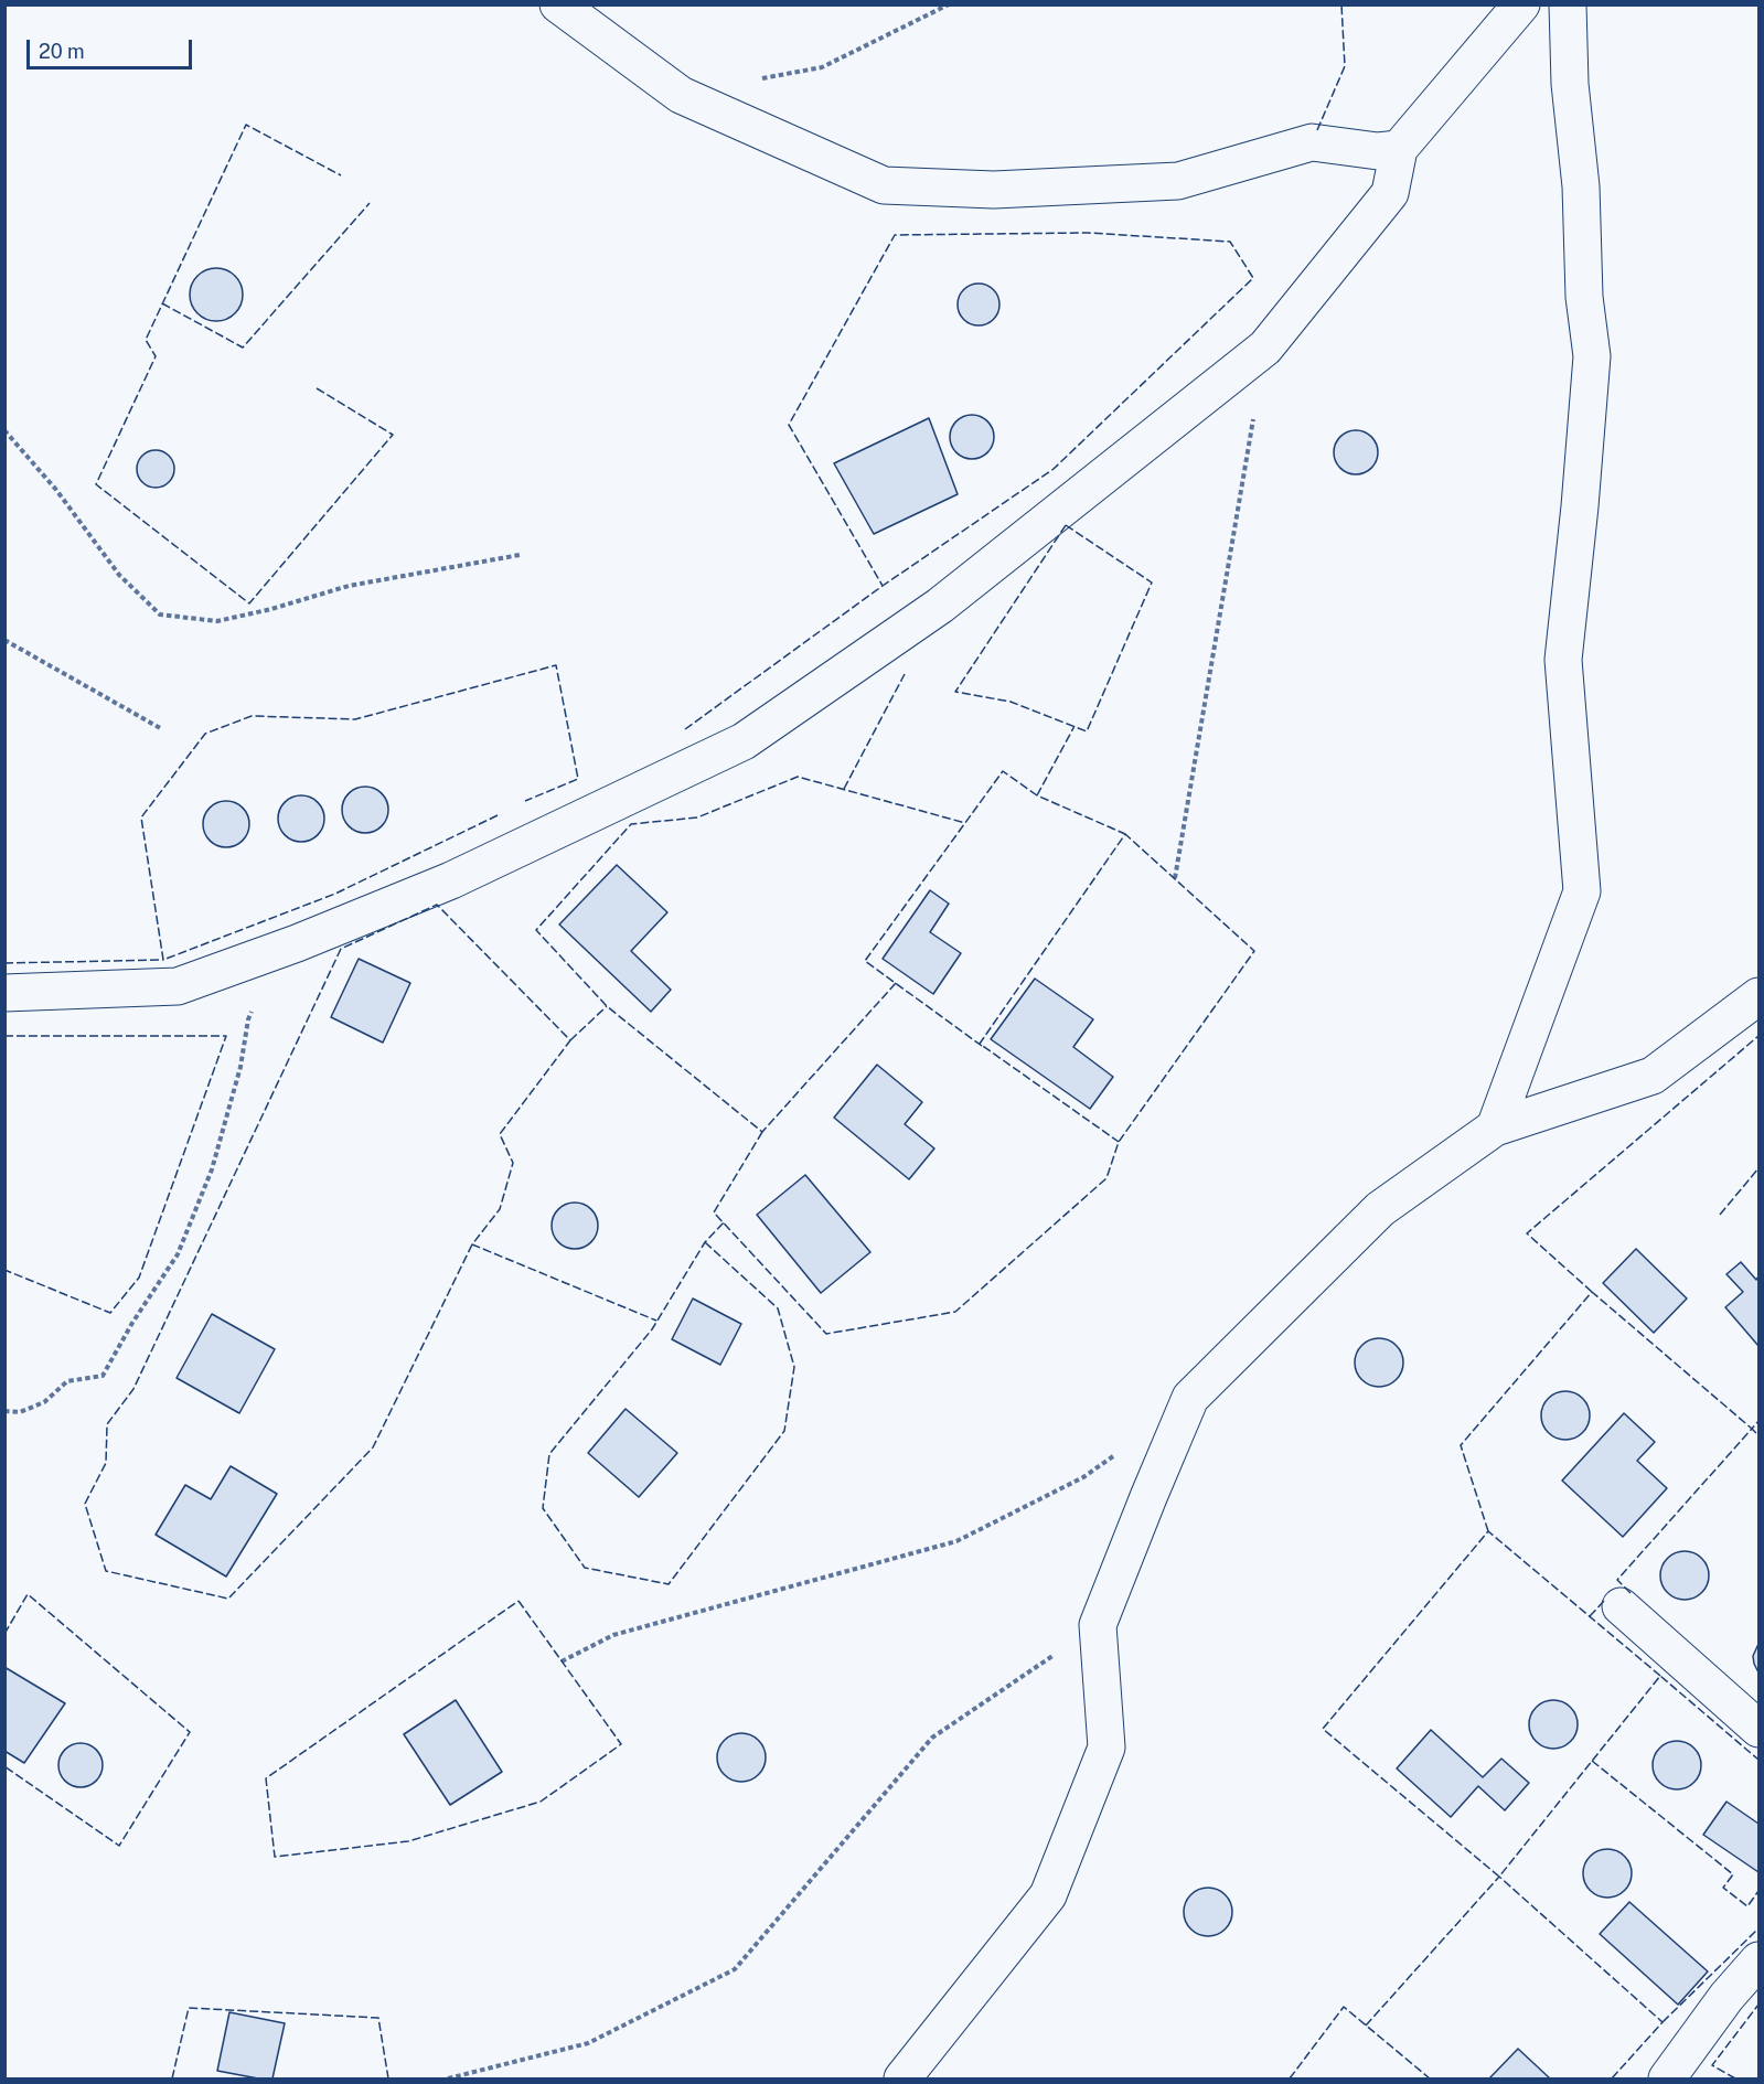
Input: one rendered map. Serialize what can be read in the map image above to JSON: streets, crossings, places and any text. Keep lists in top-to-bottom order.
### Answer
{
  "scale_bar": "20 m"
}
